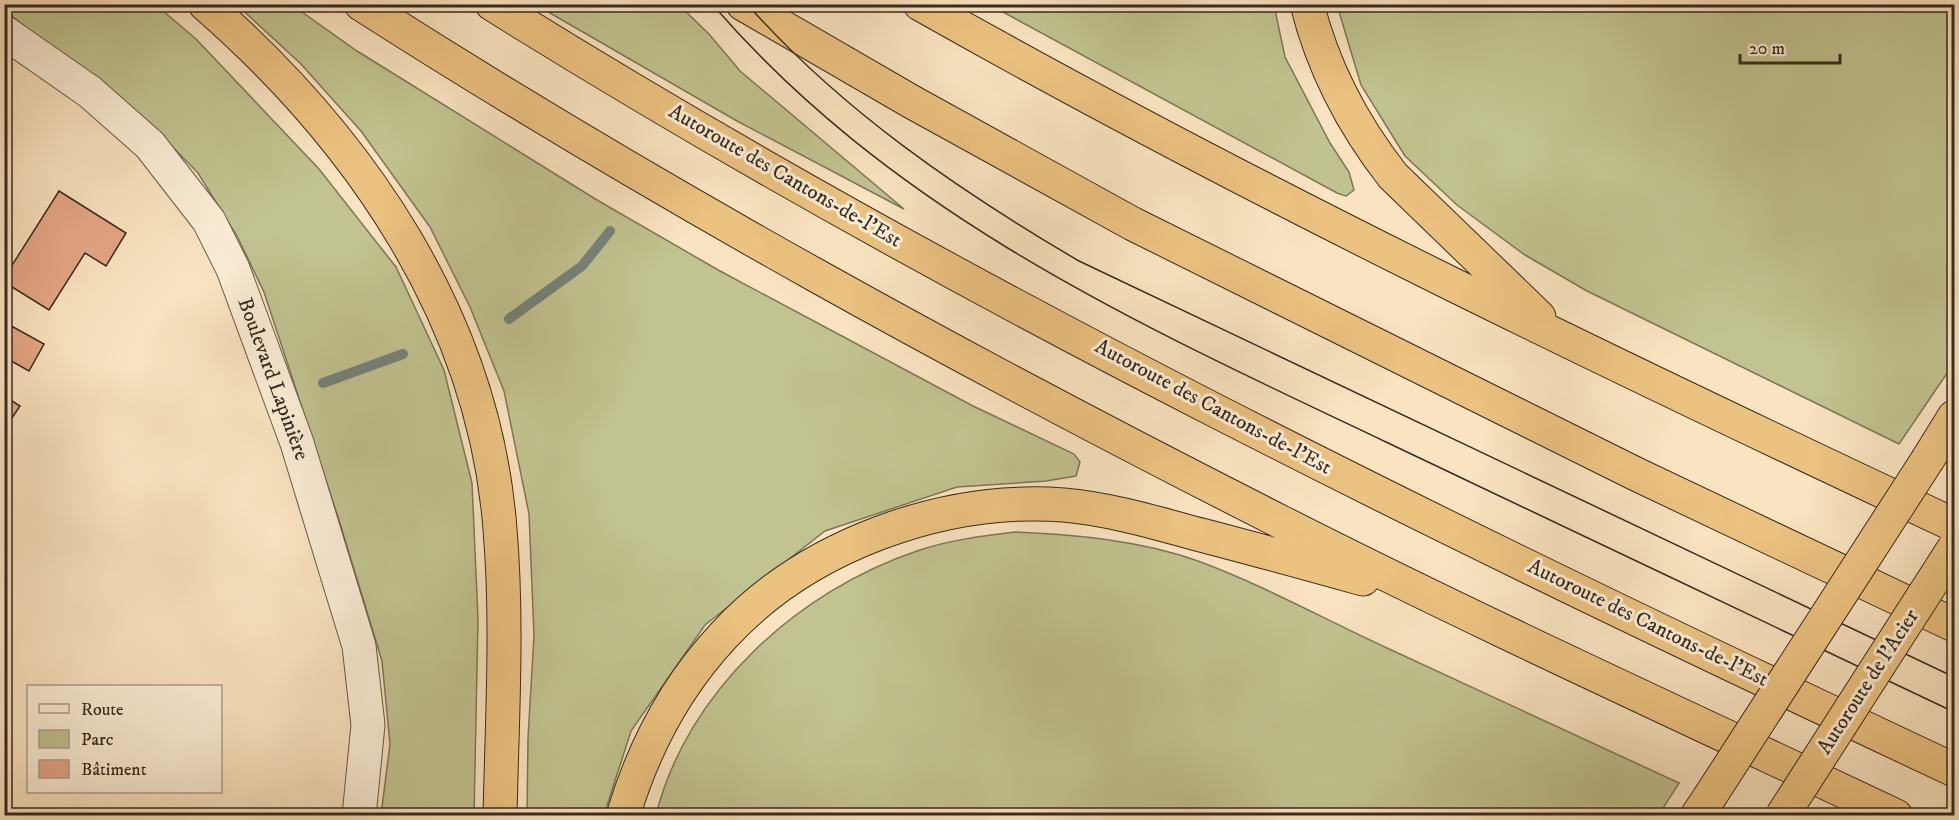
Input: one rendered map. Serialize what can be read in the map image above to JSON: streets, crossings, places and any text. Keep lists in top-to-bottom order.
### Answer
{
  "streets": {
    "highway": ["Autoroute des Cantons-de-l'Est", "Autoroute de l'Acier"],
    "street": ["Boulevard Lapinière"]
  },
  "legend": ["Route", "Parc", "Bâtiment"],
  "scale_bar": "20 m"
}
